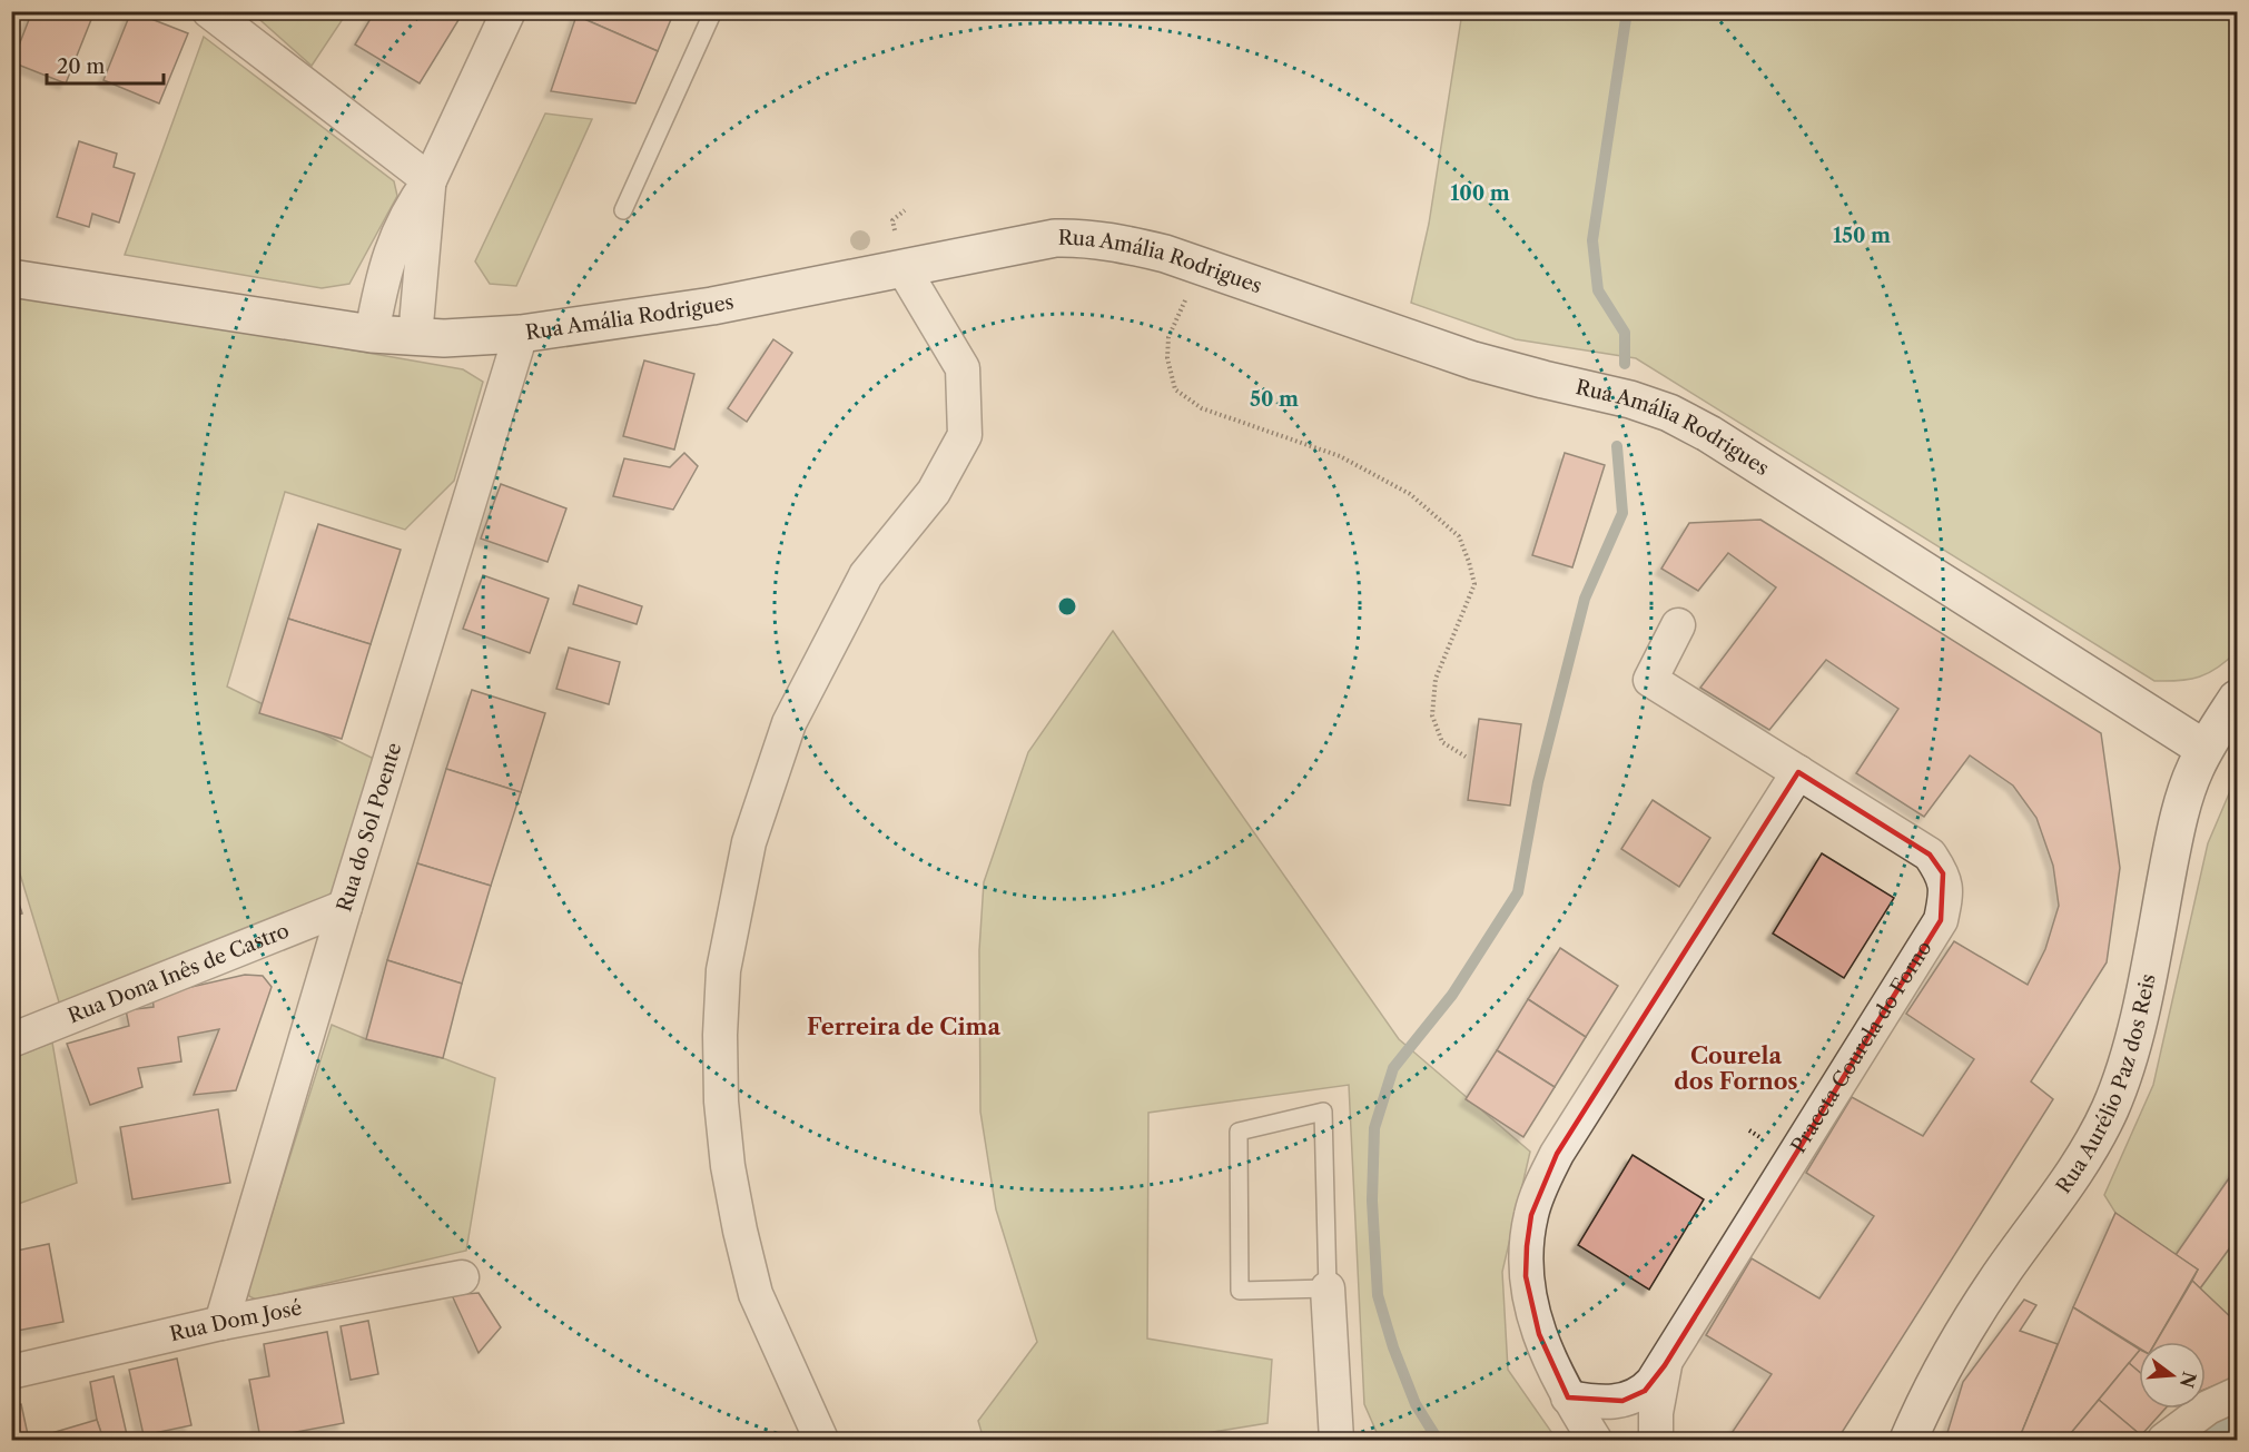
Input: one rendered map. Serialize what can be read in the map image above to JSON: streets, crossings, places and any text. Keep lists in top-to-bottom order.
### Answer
{
  "streets": {
    "street": [
      "Rua Amália Rodrigues",
      "Rua do Sol Poente",
      "Rua Dona Inês de Castro",
      "Praceta Courela do Forno",
      "Rua Aurélio Paz dos Reis",
      "Rua Dom José"
    ]
  },
  "crossings": [
    ["Rua Amália Rodrigues", "Rua do Sol Poente"],
    ["Rua Amália Rodrigues", "Rua Aurélio Paz dos Reis"],
    ["Rua do Sol Poente", "Rua Dona Inês de Castro"],
    ["Rua do Sol Poente", "Rua Dom José"]
  ],
  "districts": ["Ferreira de Cima", "Courela dos Fornos"],
  "scale_bar": "20 m",
  "north": "right",
  "rings": ["100 m", "150 m", "50 m"]
}
